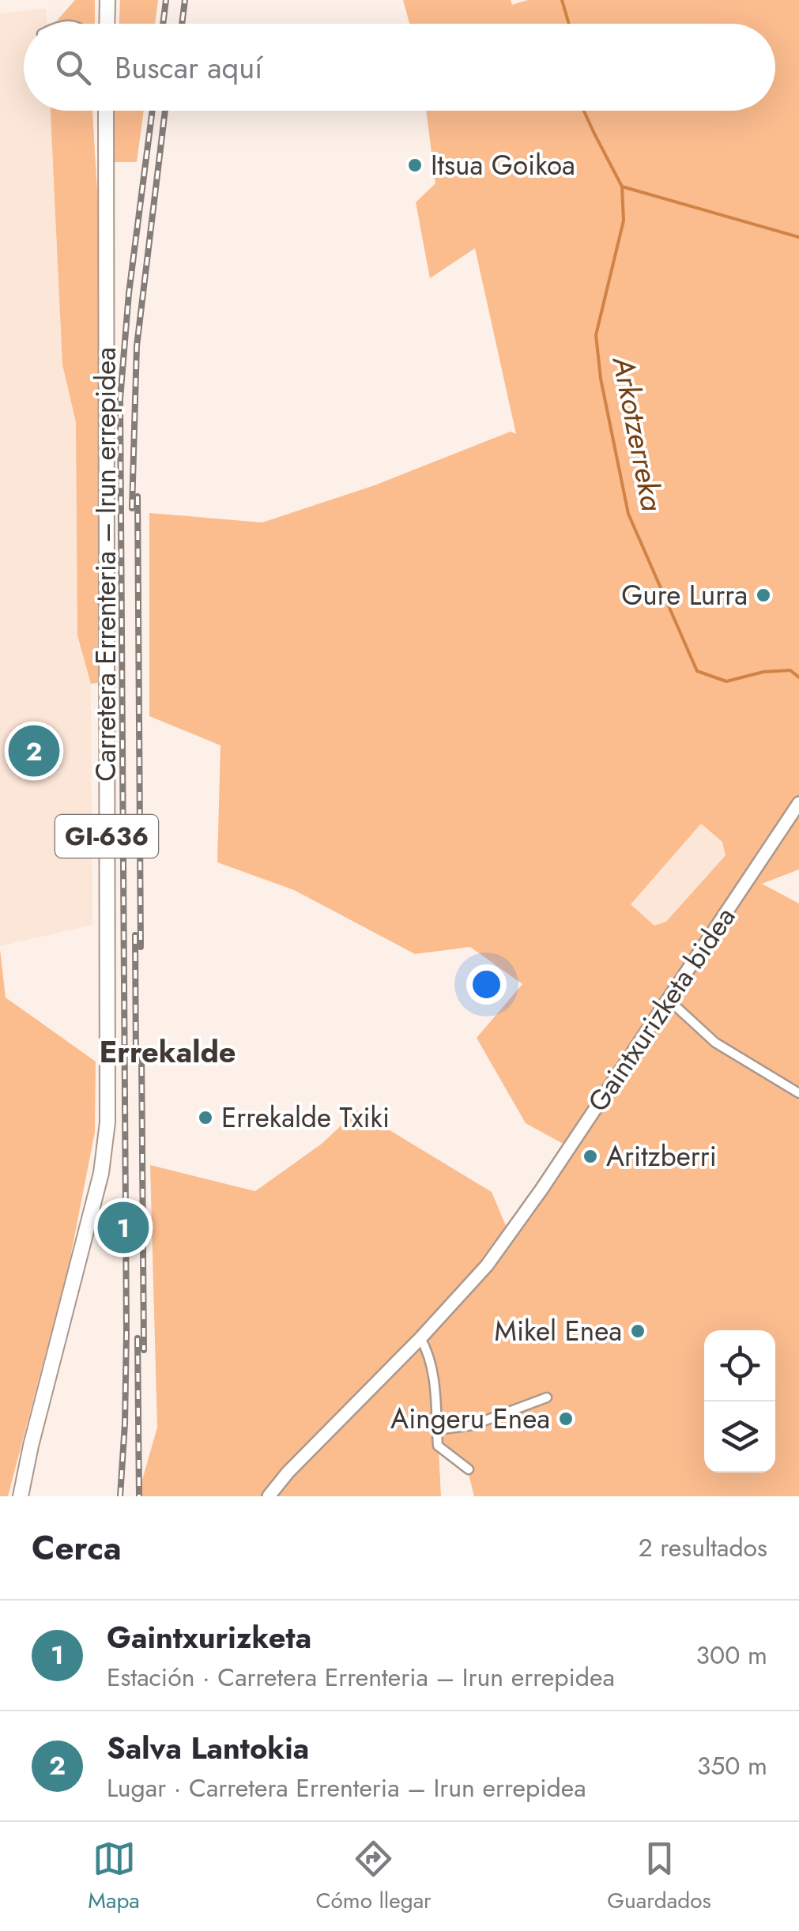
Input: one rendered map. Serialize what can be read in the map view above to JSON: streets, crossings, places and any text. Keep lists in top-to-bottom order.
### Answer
{
  "streets": {
    "main road": ["Carretera Errenteria – Irun errepidea", "GI-636", "Gaintxurizketa bidea"]
  },
  "districts": ["Errekalde"],
  "water": ["Arkotzerreka"],
  "places": [
    "Itsua Goikoa",
    "Gure Lurra",
    "Errekalde Txiki",
    "Aritzberri",
    "Mikel Enea",
    "Aingeru Enea"
  ],
  "page": {
    "search": "Buscar aquí",
    "pins": ["2", "1"],
    "heading": ["Cerca", "2 resultados"],
    "list": [
      {
        "mark": "1",
        "name": "Gaintxurizketa",
        "note": "Estación · Carretera Errenteria – Irun errepidea",
        "value": "300 m"
      },
      {
        "mark": "2",
        "name": "Salva Lantokia",
        "note": "Lugar · Carretera Errenteria – Irun errepidea",
        "value": "350 m"
      }
    ],
    "nav": ["Mapa", "Cómo llegar", "Guardados"]
  }
}
